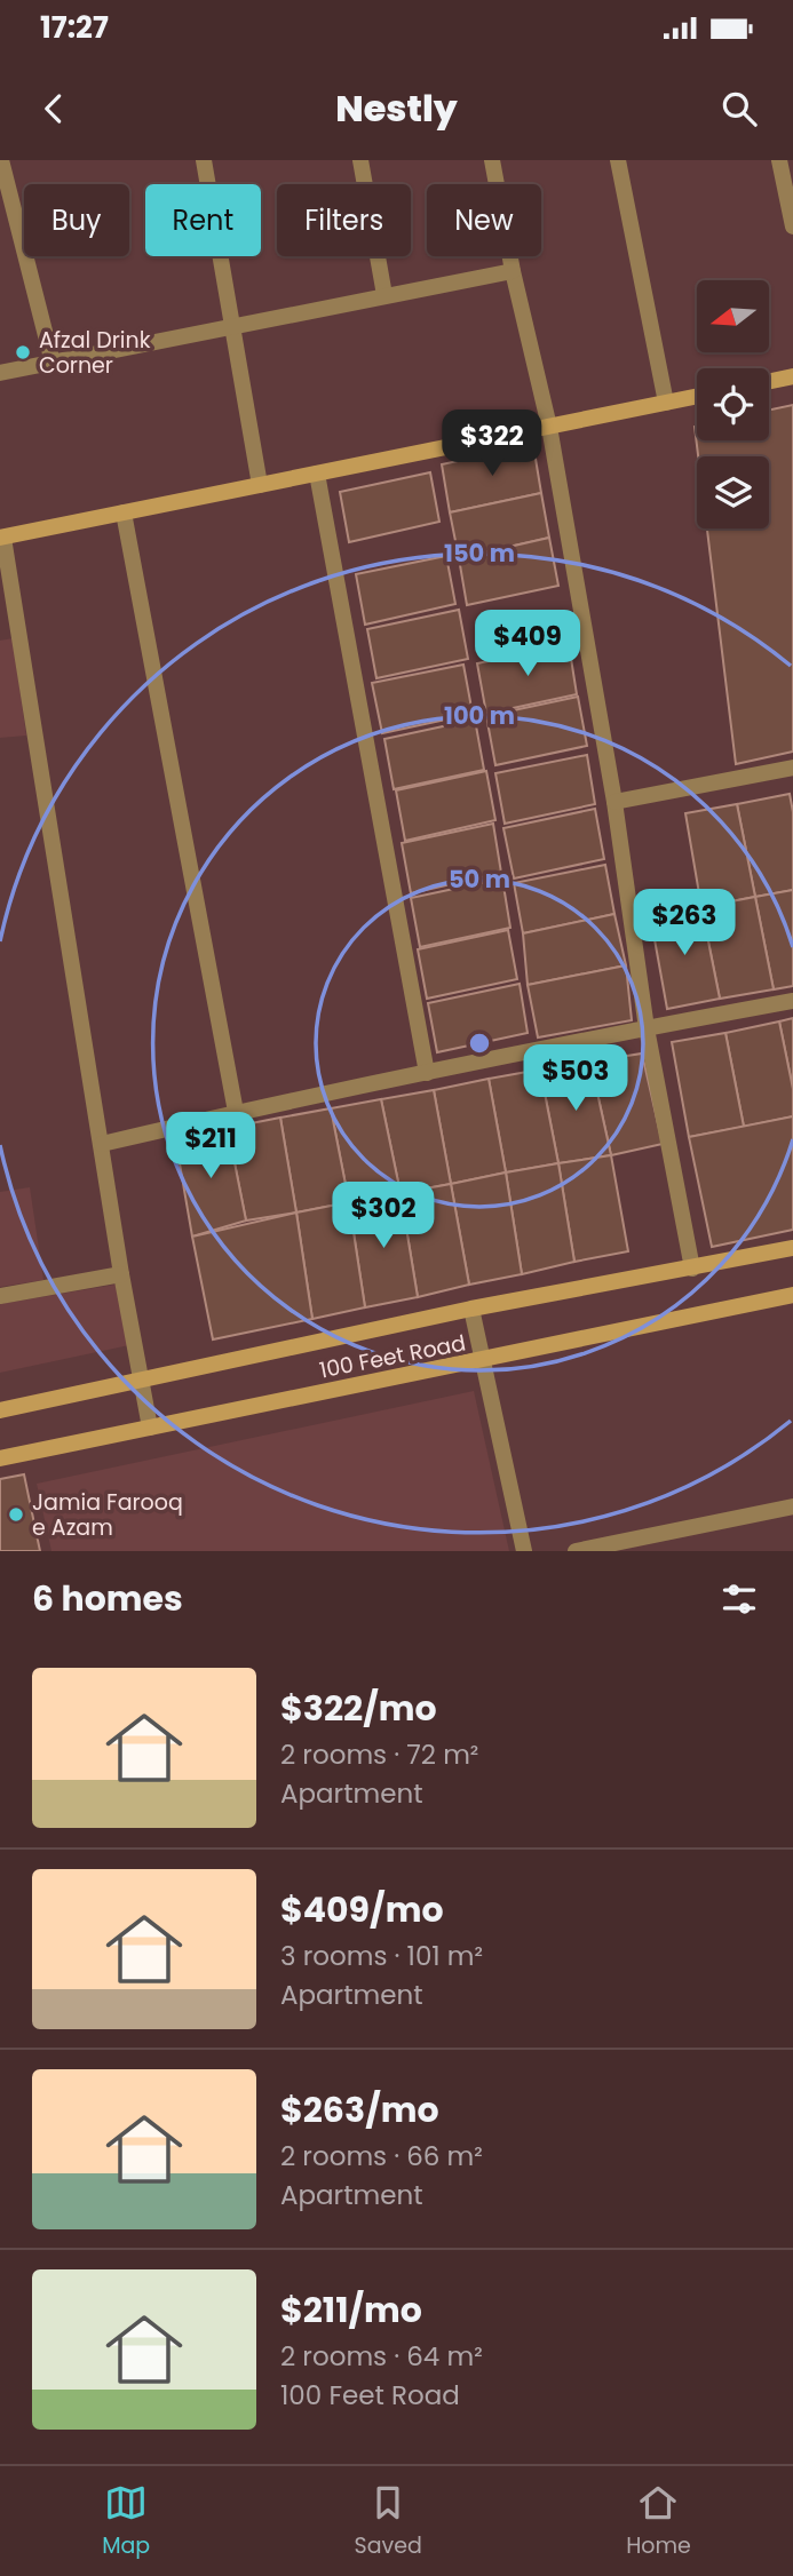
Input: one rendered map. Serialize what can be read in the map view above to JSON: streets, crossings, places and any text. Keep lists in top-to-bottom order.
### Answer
{
  "streets": {
    "main road": ["100 Feet Road"]
  },
  "places": ["Afzal Drink Corner", "Jamia Farooq e Azam"],
  "north": "left",
  "page": {
    "status": "17:27",
    "header": "Nestly",
    "chip": [
      "Buy",
      "Rent",
      "Filters",
      "New"
    ],
    "price": [
      "$322",
      "$409",
      "$263",
      "$503",
      "$211",
      "$302"
    ],
    "heading": "6 homes",
    "list": [
      {
        "name": "$322/mo",
        "note": "2 rooms · 72 m² · Apartment"
      },
      {
        "name": "$409/mo",
        "note": "3 rooms · 101 m² · Apartment"
      },
      {
        "name": "$263/mo",
        "note": "2 rooms · 66 m² · Apartment"
      },
      {
        "name": "$211/mo",
        "note": "2 rooms · 64 m² · 100 Feet Road"
      }
    ],
    "tabs": ["Map", "Saved", "Home"]
  },
  "rings": ["150 m", "100 m", "50 m"]
}
